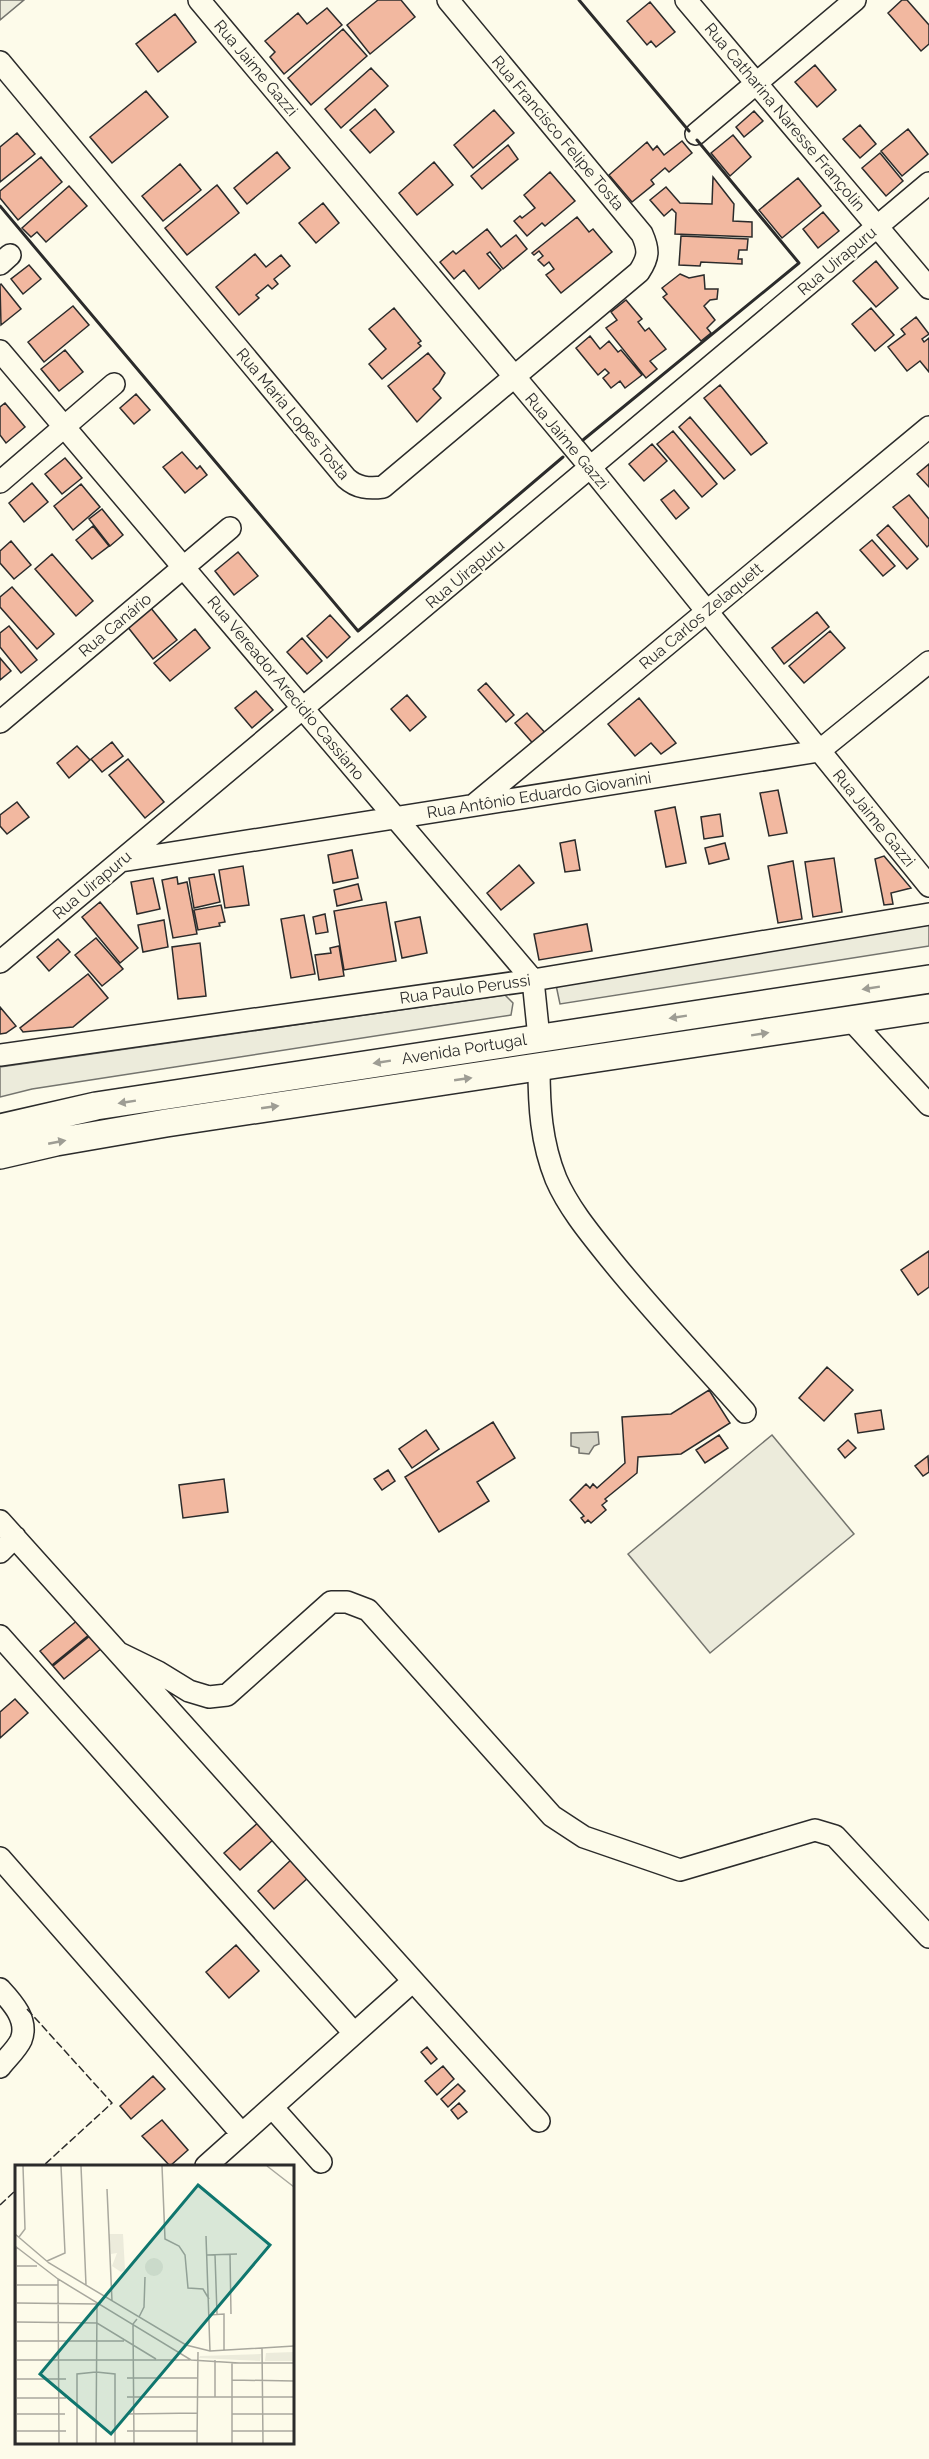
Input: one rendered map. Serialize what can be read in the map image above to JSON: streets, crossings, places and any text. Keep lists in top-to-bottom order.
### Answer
{
  "streets": {
    "main road": ["Avenida Portugal"],
    "street": [
      "Rua Jaime Gazzi",
      "Rua Catharina Naresse Françolin",
      "Rua Francisco Felipe Tosta",
      "Rua Uirapuru",
      "Rua Maria Lopes Tosta",
      "Rua Carlos Zelaquett",
      "Rua Canário",
      "Rua Vereador Arecidio Cassiano",
      "Rua Antônio Eduardo Giovanini",
      "Rua Paulo Perussi"
    ]
  },
  "crossings": [
    ["Rua Jaime Gazzi", "Rua Uirapuru"],
    ["Rua Jaime Gazzi", "Rua Maria Lopes Tosta"],
    ["Rua Jaime Gazzi", "Rua Carlos Zelaquett"],
    ["Rua Jaime Gazzi", "Rua Antônio Eduardo Giovanini"],
    ["Rua Catharina Naresse Françolin", "Rua Uirapuru"],
    ["Rua Francisco Felipe Tosta", "Rua Maria Lopes Tosta"],
    ["Rua Uirapuru", "Rua Vereador Arecidio Cassiano"],
    ["Rua Uirapuru", "Rua Antônio Eduardo Giovanini"],
    ["Rua Carlos Zelaquett", "Rua Antônio Eduardo Giovanini"],
    ["Rua Canário", "Rua Vereador Arecidio Cassiano"],
    ["Rua Vereador Arecidio Cassiano", "Rua Antônio Eduardo Giovanini"],
    ["Rua Vereador Arecidio Cassiano", "Rua Paulo Perussi"]
  ]
}
